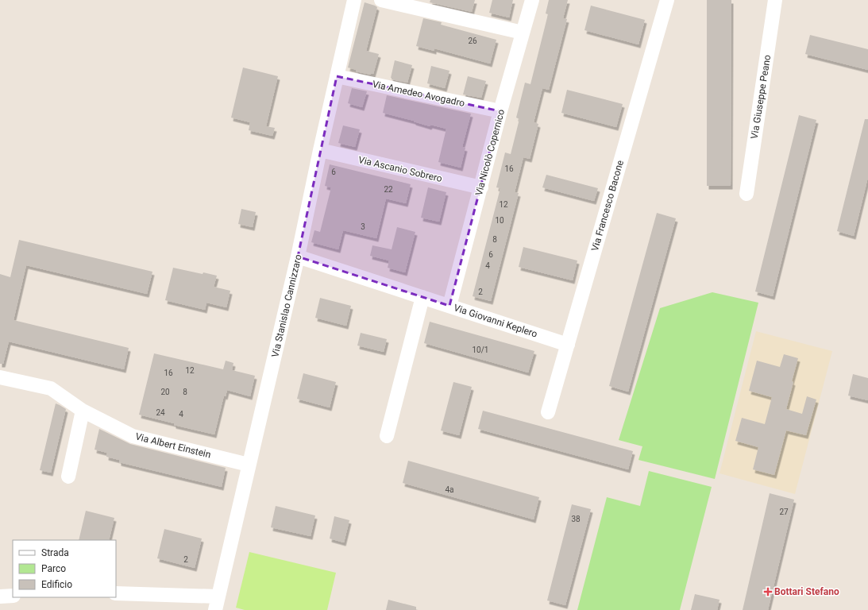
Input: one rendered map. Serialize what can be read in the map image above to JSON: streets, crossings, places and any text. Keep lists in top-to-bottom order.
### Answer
{
  "streets": {
    "street": [
      "Via Amedeo Avogadro",
      "Via Giuseppe Peano",
      "Via Nicolò Copernico",
      "Via Ascanio Sobrero",
      "Via Francesco Bacone",
      "Via Stanislao Cannizzaro",
      "Via Giovanni Keplero",
      "Via Albert Einstein"
    ]
  },
  "crossings": [
    ["Via Amedeo Avogadro", "Via Nicolò Copernico"],
    ["Via Amedeo Avogadro", "Via Stanislao Cannizzaro"],
    ["Via Nicolò Copernico", "Via Ascanio Sobrero"],
    ["Via Nicolò Copernico", "Via Giovanni Keplero"],
    ["Via Ascanio Sobrero", "Via Stanislao Cannizzaro"],
    ["Via Francesco Bacone", "Via Giovanni Keplero"],
    ["Via Stanislao Cannizzaro", "Via Giovanni Keplero"],
    ["Via Stanislao Cannizzaro", "Via Albert Einstein"]
  ],
  "places": {
    "health": ["Bottari Stefano"]
  },
  "house_numbers": [
    "26",
    "16",
    "6",
    "22",
    "12",
    "10",
    "3",
    "8",
    "6",
    "4",
    "2",
    "10/1",
    "12",
    "16",
    "20",
    "8",
    "24",
    "4",
    "4a",
    "27",
    "38",
    "2"
  ],
  "legend": ["Strada", "Parco", "Edificio"]
}
